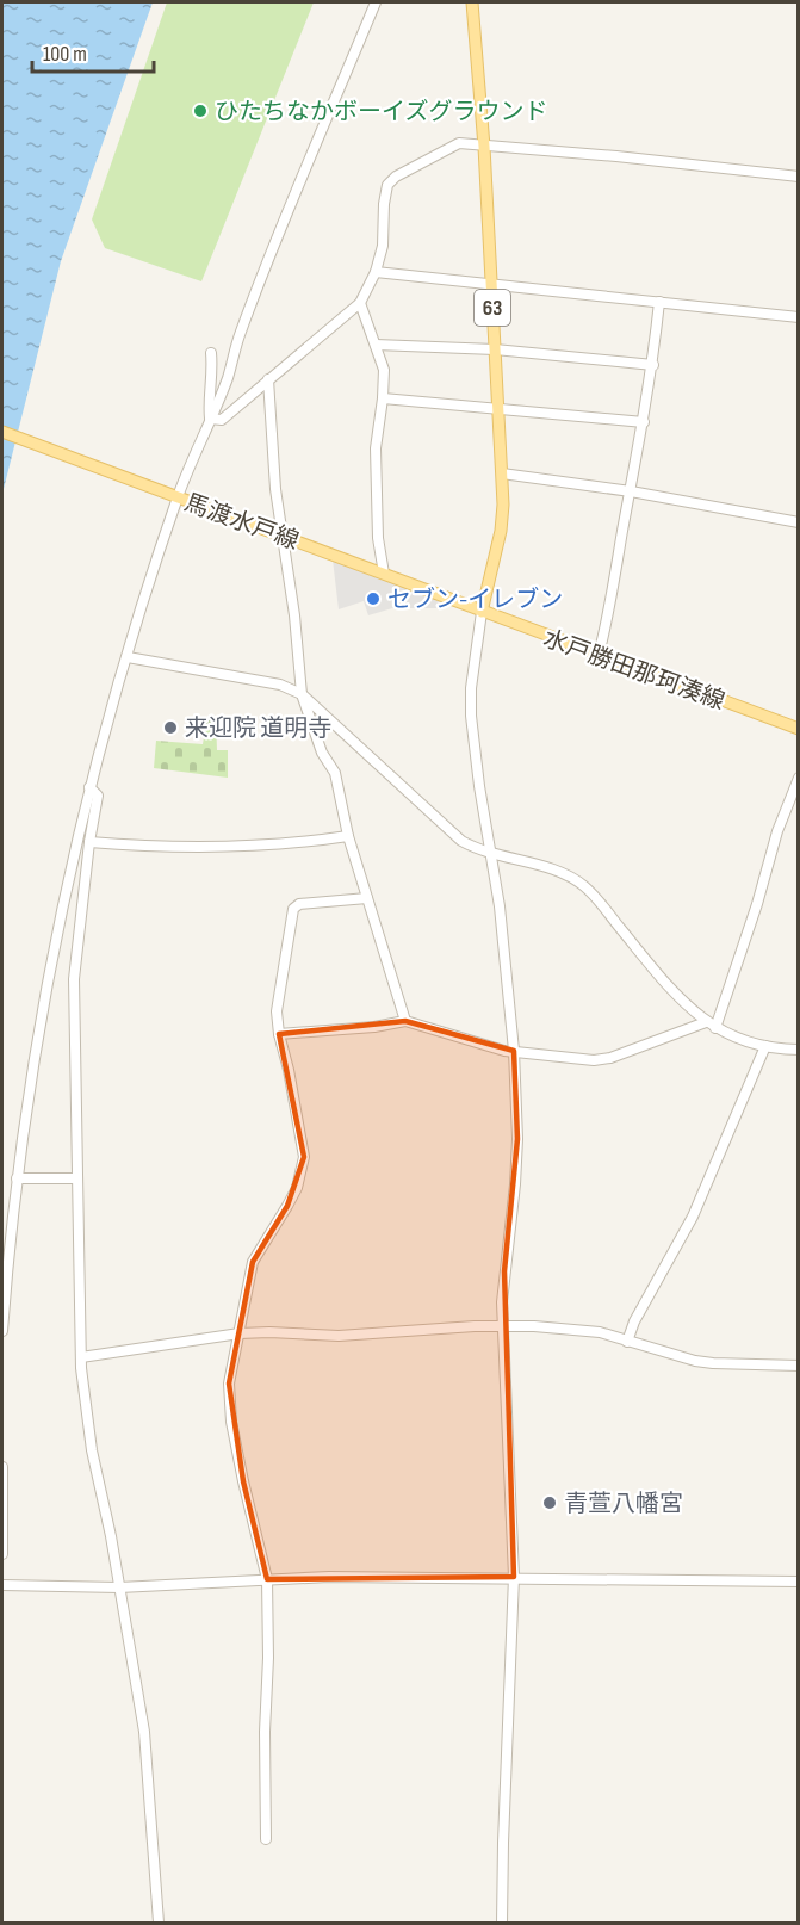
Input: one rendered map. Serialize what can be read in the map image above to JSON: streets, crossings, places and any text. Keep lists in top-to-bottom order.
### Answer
{
  "streets": {
    "main road": ["63", "馬渡水戸線", "水戸勝田那珂湊線"]
  },
  "crossings": [
    ["63", "馬渡水戸線"],
    ["63", "水戸勝田那珂湊線"],
    ["馬渡水戸線", "水戸勝田那珂湊線"]
  ],
  "places": [
    "ひたちなかボーイズグラウンド",
    "セブン-イレブン",
    "来迎院 道明寺",
    "青萱八幡宮"
  ],
  "scale_bar": "100 m"
}
